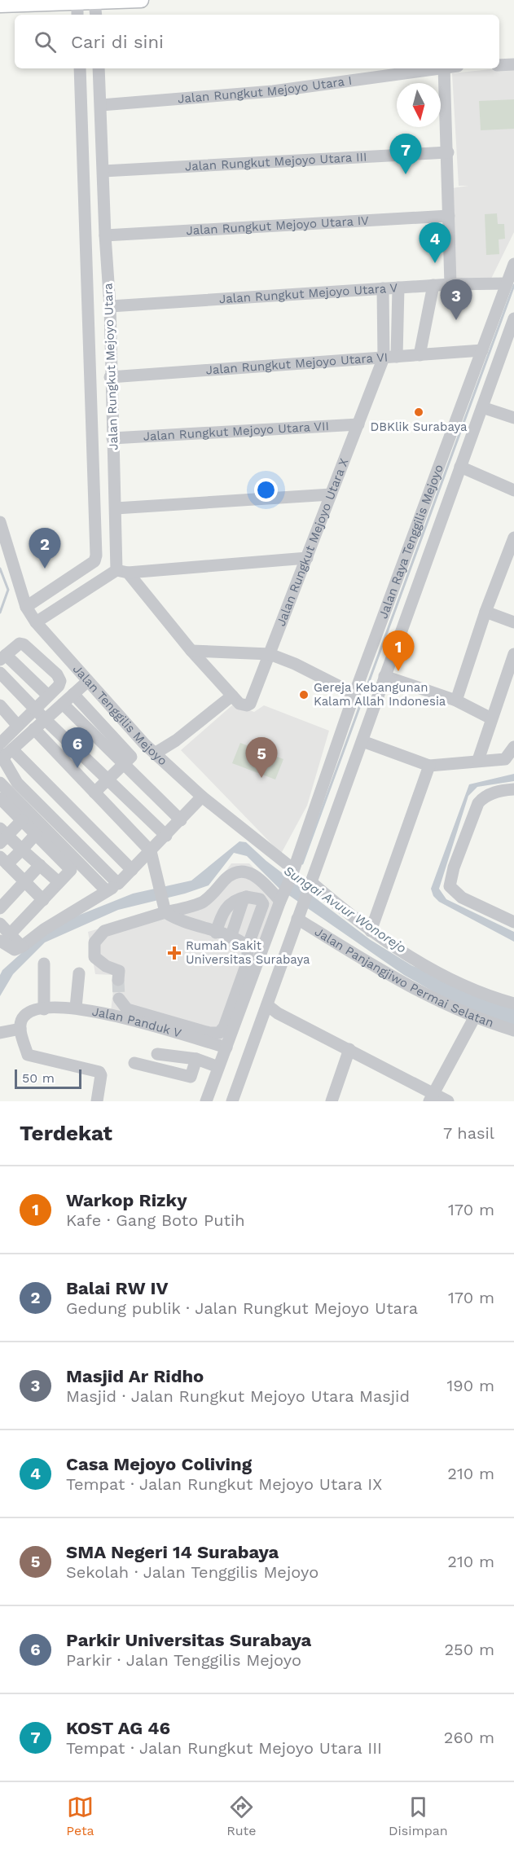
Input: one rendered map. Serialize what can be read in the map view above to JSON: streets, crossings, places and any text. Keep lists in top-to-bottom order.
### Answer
{
  "streets": {
    "street": [
      "Jalan Rungkut Mejoyo Utara I",
      "Jalan Rungkut Mejoyo Utara III",
      "Jalan Rungkut Mejoyo Utara IV",
      "Jalan Rungkut Mejoyo Utara V",
      "Jalan Rungkut Mejoyo Utara VI",
      "Jalan Rungkut Mejoyo Utara",
      "Jalan Rungkut Mejoyo Utara VII",
      "Jalan Raya Tenggilis Mejoyo",
      "Jalan Rungkut Mejoyo Utara X",
      "Jalan Tenggilis Mejoyo",
      "Jalan Panjangjiwo Permai Selatan",
      "Jalan Panduk V"
    ]
  },
  "crossings": [
    ["Jalan Rungkut Mejoyo Utara I", "Jalan Rungkut Mejoyo Utara"],
    ["Jalan Rungkut Mejoyo Utara III", "Jalan Rungkut Mejoyo Utara"],
    ["Jalan Rungkut Mejoyo Utara IV", "Jalan Rungkut Mejoyo Utara"],
    ["Jalan Rungkut Mejoyo Utara V", "Jalan Rungkut Mejoyo Utara"],
    ["Jalan Rungkut Mejoyo Utara V", "Jalan Raya Tenggilis Mejoyo"],
    ["Jalan Rungkut Mejoyo Utara VI", "Jalan Rungkut Mejoyo Utara"],
    ["Jalan Rungkut Mejoyo Utara VI", "Jalan Raya Tenggilis Mejoyo"],
    ["Jalan Rungkut Mejoyo Utara VI", "Jalan Rungkut Mejoyo Utara X"],
    ["Jalan Rungkut Mejoyo Utara", "Jalan Rungkut Mejoyo Utara VII"],
    ["Jalan Rungkut Mejoyo Utara", "Jalan Tenggilis Mejoyo"],
    ["Jalan Rungkut Mejoyo Utara VII", "Jalan Rungkut Mejoyo Utara X"],
    ["Jalan Raya Tenggilis Mejoyo", "Jalan Tenggilis Mejoyo"],
    ["Jalan Raya Tenggilis Mejoyo", "Jalan Panjangjiwo Permai Selatan"]
  ],
  "water": ["Sungai Avuur Wonorejo"],
  "places": {
    "other": ["DBKlik Surabaya", "Gereja Kebangunan Kalam Allah Indonesia"],
    "health": ["Rumah Sakit Universitas Surabaya"]
  },
  "scale_bar": "50 m",
  "north": "bottom",
  "page": {
    "search": "Cari di sini",
    "pins": [
      "7",
      "4",
      "3",
      "2",
      "1",
      "6",
      "5"
    ],
    "scale": "50 m",
    "heading": ["Terdekat", "7 hasil"],
    "list": [
      {
        "mark": "1",
        "name": "Warkop Rizky",
        "note": "Kafe · Gang Boto Putih",
        "value": "170 m"
      },
      {
        "mark": "2",
        "name": "Balai RW IV",
        "note": "Gedung publik · Jalan Rungkut Mejoyo Utara",
        "value": "170 m"
      },
      {
        "mark": "3",
        "name": "Masjid Ar Ridho",
        "note": "Masjid · Jalan Rungkut Mejoyo Utara Masjid",
        "value": "190 m"
      },
      {
        "mark": "4",
        "name": "Casa Mejoyo Coliving",
        "note": "Tempat · Jalan Rungkut Mejoyo Utara IX",
        "value": "210 m"
      },
      {
        "mark": "5",
        "name": "SMA Negeri 14 Surabaya",
        "note": "Sekolah · Jalan Tenggilis Mejoyo",
        "value": "210 m"
      },
      {
        "mark": "6",
        "name": "Parkir Universitas Surabaya",
        "note": "Parkir · Jalan Tenggilis Mejoyo",
        "value": "250 m"
      },
      {
        "mark": "7",
        "name": "KOST AG 46",
        "note": "Tempat · Jalan Rungkut Mejoyo Utara III",
        "value": "260 m"
      }
    ],
    "nav": ["Peta", "Rute", "Disimpan"]
  }
}
